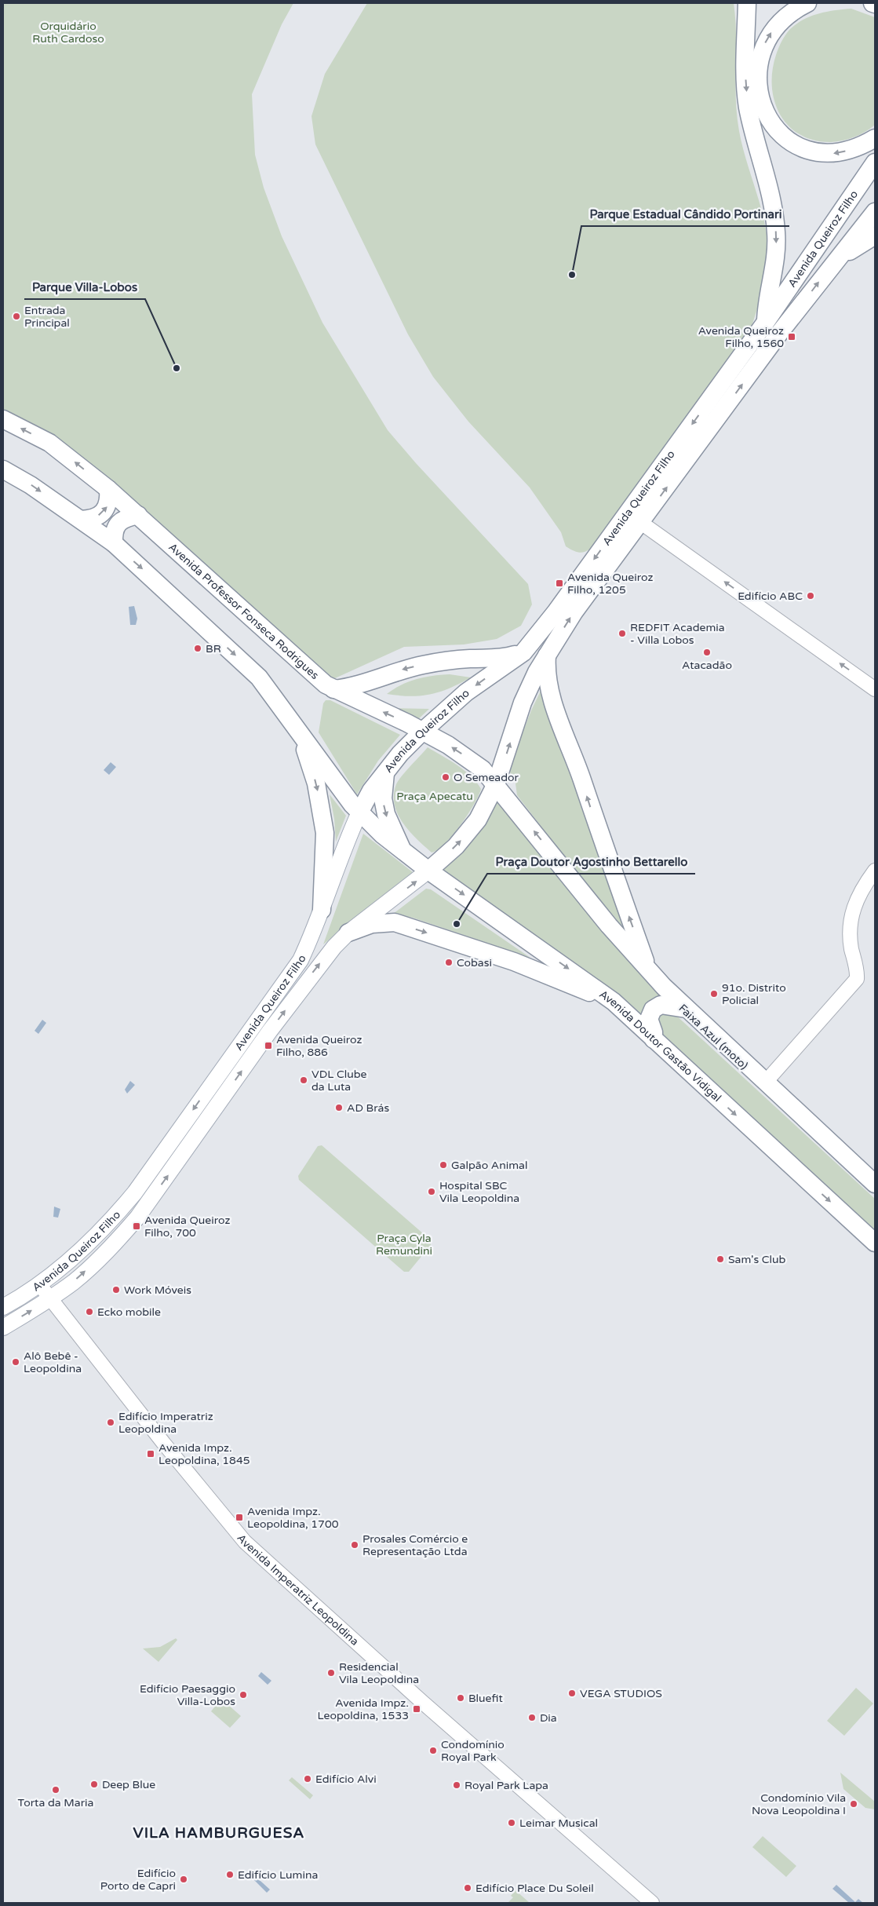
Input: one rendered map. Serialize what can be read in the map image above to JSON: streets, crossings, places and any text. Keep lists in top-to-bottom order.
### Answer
{
  "streets": {
    "highway": ["Avenida Queiroz Filho", "Avenida Professor Fonseca Rodrigues", "Avenida Doutor Gastão Vidigal"],
    "street": ["Faixa Azul (moto)", "Avenida Imperatriz Leopoldina"]
  },
  "crossings": [
    ["Avenida Queiroz Filho", "Avenida Professor Fonseca Rodrigues"],
    ["Avenida Queiroz Filho", "Avenida Doutor Gastão Vidigal"],
    ["Avenida Queiroz Filho", "Avenida Imperatriz Leopoldina"],
    ["Avenida Professor Fonseca Rodrigues", "Avenida Doutor Gastão Vidigal"]
  ],
  "districts": ["VILA HAMBURGUESA"],
  "parks": ["Orquidário Ruth Cardoso", "Praça Apecatu", "Praça Cyla Remundini"],
  "places": {
    "other": [
      "Parque Estadual Cândido Portinari",
      "Entrada Principal",
      "Parque Villa-Lobos",
      "Edifício ABC",
      "REDFIT Academia - Villa Lobos",
      "BR",
      "Atacadão",
      "O Semeador",
      "Praça Doutor Agostinho Bettarello",
      "Cobasi",
      "91o. Distrito Policial",
      "VDL Clube da Luta",
      "AD Brás",
      "Galpão Animal",
      "Hospital SBC Vila Leopoldina",
      "Sam's Club",
      "Work Móveis",
      "Ecko mobile",
      "Alô Bebê - Leopoldina",
      "Edifício Imperatriz Leopoldina",
      "Prosales Comércio e Representação Ltda",
      "Residencial Vila Leopoldina",
      "VEGA STUDIOS",
      "Edifício Paesaggio Villa-Lobos",
      "Bluefit",
      "Dia",
      "Condomínio Royal Park",
      "Edifício Alvi",
      "Deep Blue",
      "Royal Park Lapa",
      "Torta da Maria",
      "Condomínio Vila Nova Leopoldina I",
      "Leimar Musical",
      "Edifício Lumina",
      "Edifício Porto de Capri",
      "Edifício Place Du Soleil"
    ],
    "transit": [
      "Avenida Queiroz Filho, 1560",
      "Avenida Queiroz Filho, 1205",
      "Avenida Queiroz Filho, 886",
      "Avenida Queiroz Filho, 700",
      "Avenida Impz. Leopoldina, 1845",
      "Avenida Impz. Leopoldina, 1700",
      "Avenida Impz. Leopoldina, 1533"
    ]
  }
}
